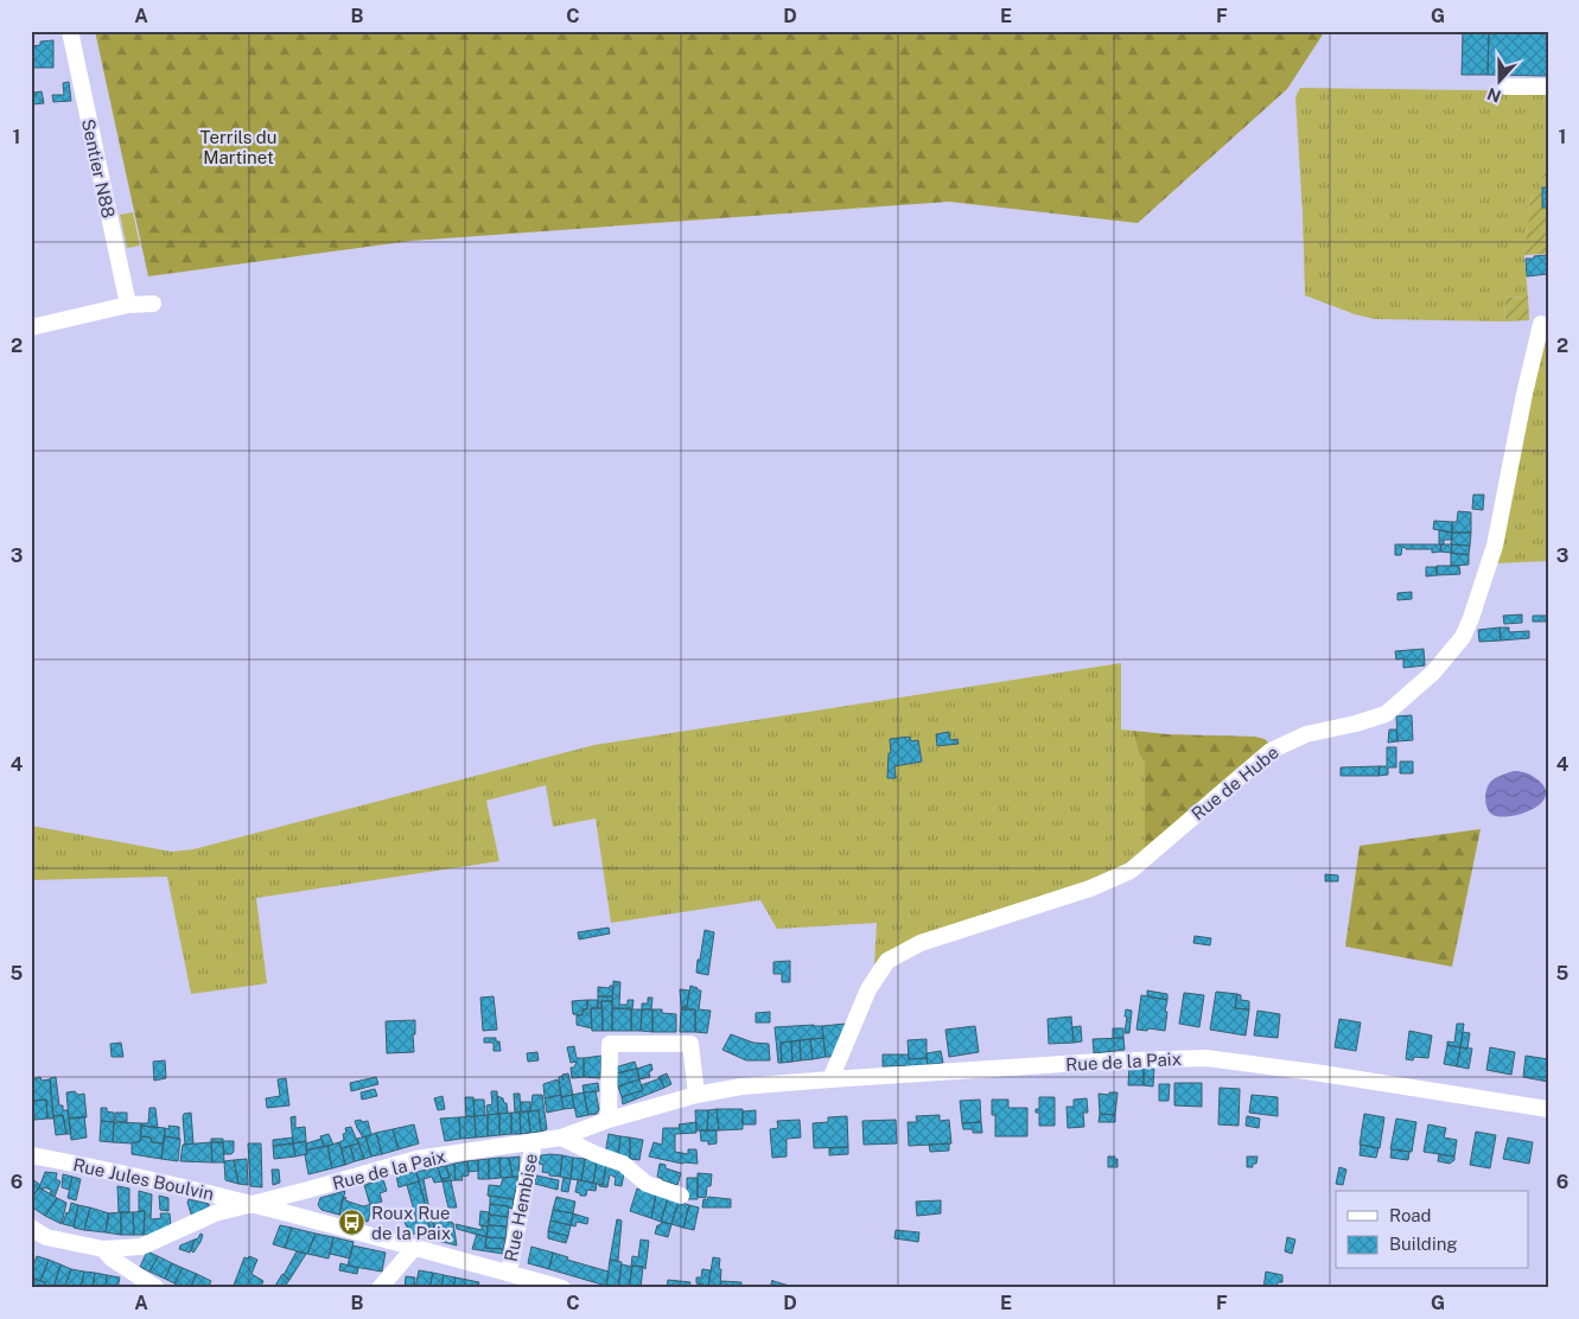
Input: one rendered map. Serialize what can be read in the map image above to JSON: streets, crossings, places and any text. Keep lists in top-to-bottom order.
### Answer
{
  "streets": {
    "street": [
      "Sentier N88",
      "Rue de Hube",
      "Rue de la Paix",
      "Rue Jules Boulvin",
      "Rue Hembise"
    ]
  },
  "crossings": [
    ["Rue de Hube", "Rue de la Paix"],
    ["Rue de la Paix", "Rue Jules Boulvin"],
    ["Rue de la Paix", "Rue Hembise"],
    ["Rue Jules Boulvin", "Rue Hembise"]
  ],
  "parks": ["Terrils du Martinet"],
  "places": {
    "bus stop": ["Roux Rue de la Paix"]
  },
  "legend": ["Road", "Building"],
  "north": "bottom",
  "grid": {
    "columns": [
      "A",
      "B",
      "C",
      "D",
      "E",
      "F",
      "G"
    ],
    "rows": [
      "1",
      "2",
      "3",
      "4",
      "5",
      "6"
    ]
  }
}
